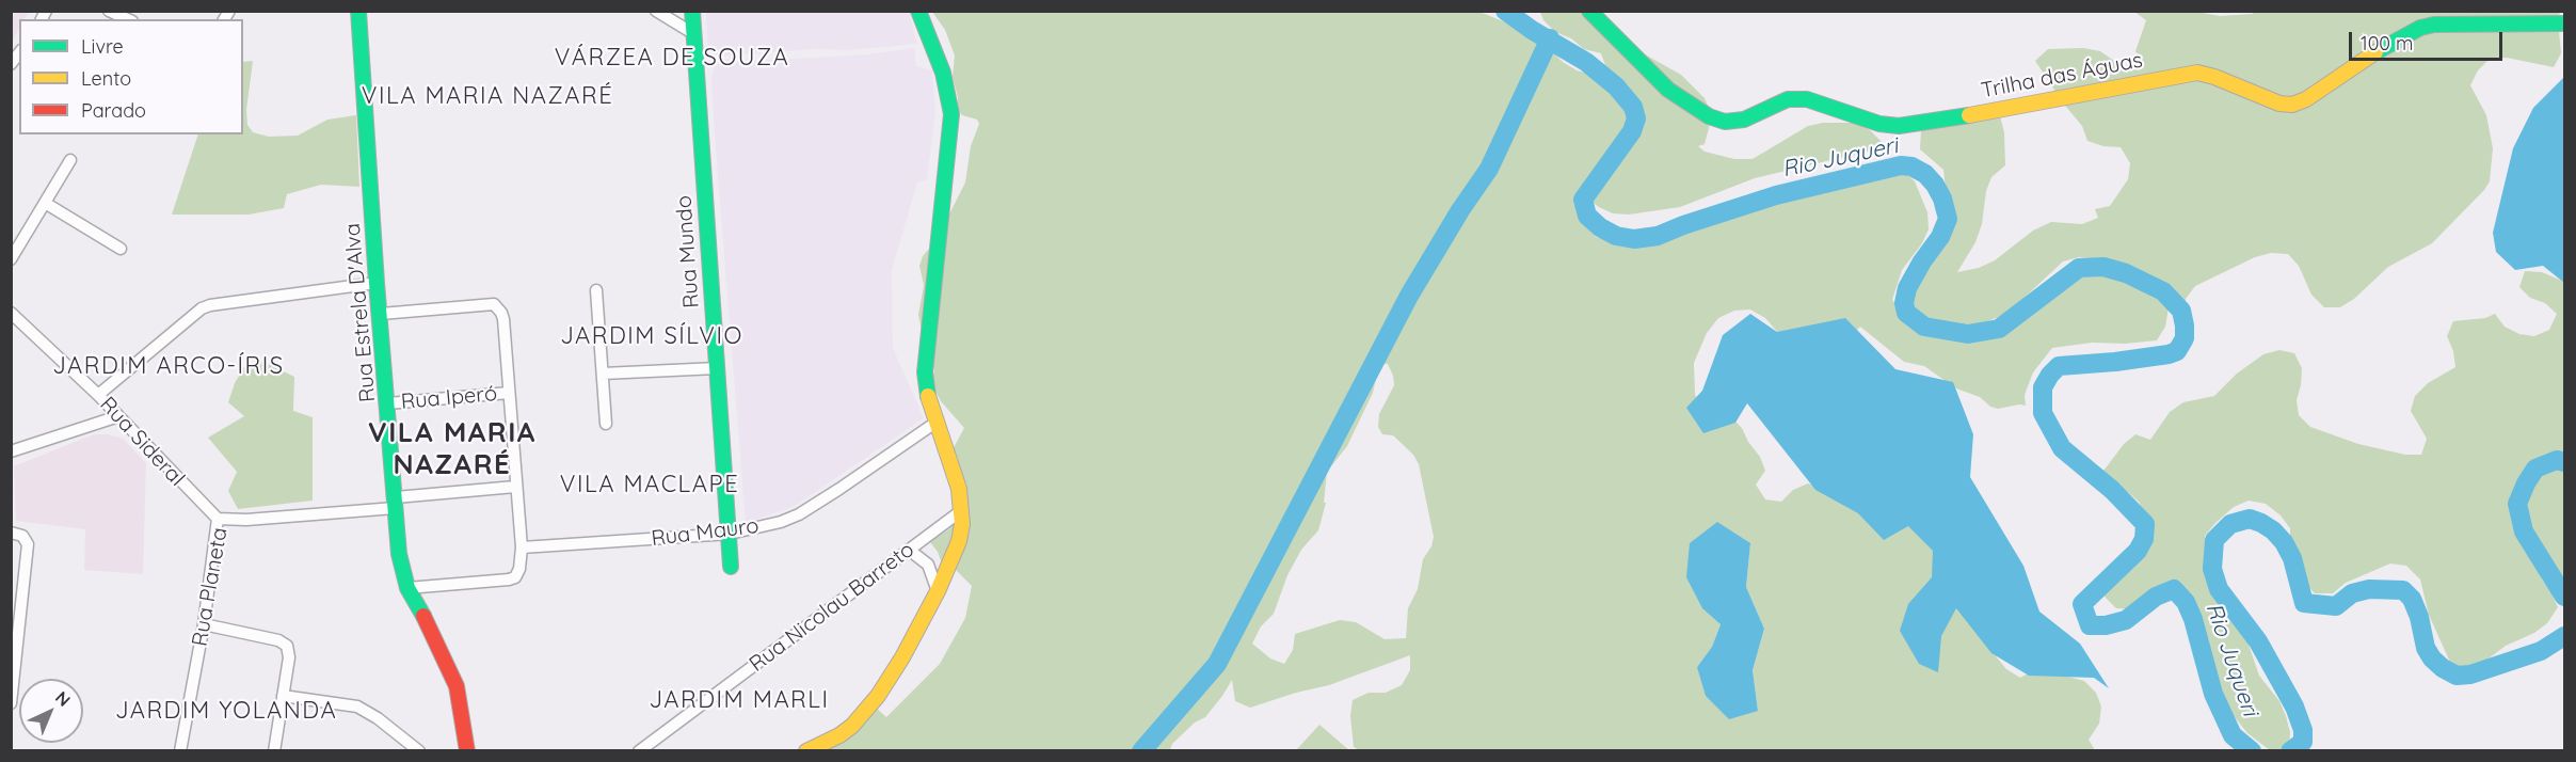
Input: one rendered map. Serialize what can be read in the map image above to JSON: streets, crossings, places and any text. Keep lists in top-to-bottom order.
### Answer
{
  "streets": {
    "street": [
      "Trilha das Águas",
      "Rua Mundo",
      "Rua Estrela D'Alva",
      "Rua Iperó",
      "Rua Sideral",
      "Rua Mauro",
      "Rua Planeta",
      "Rua Nicolau Barreto"
    ]
  },
  "crossings": [
    ["Rua Mundo", "Rua Mauro"],
    ["Rua Estrela D'Alva", "Rua Iperó"],
    ["Rua Estrela D'Alva", "Rua Planeta"],
    ["Rua Sideral", "Rua Planeta"]
  ],
  "districts": [
    "VÁRZEA DE SOUZA",
    "VILA MARIA NAZARÉ",
    "JARDIM SÍLVIO",
    "JARDIM ARCO-ÍRIS",
    "VILA MARIA NAZARÉ",
    "VILA MACLAPE",
    "JARDIM MARLI",
    "JARDIM YOLANDA"
  ],
  "water": ["Rio Juqueri"],
  "legend": ["Livre", "Lento", "Parado"],
  "scale_bar": "100 m",
  "north": "top right"
}
